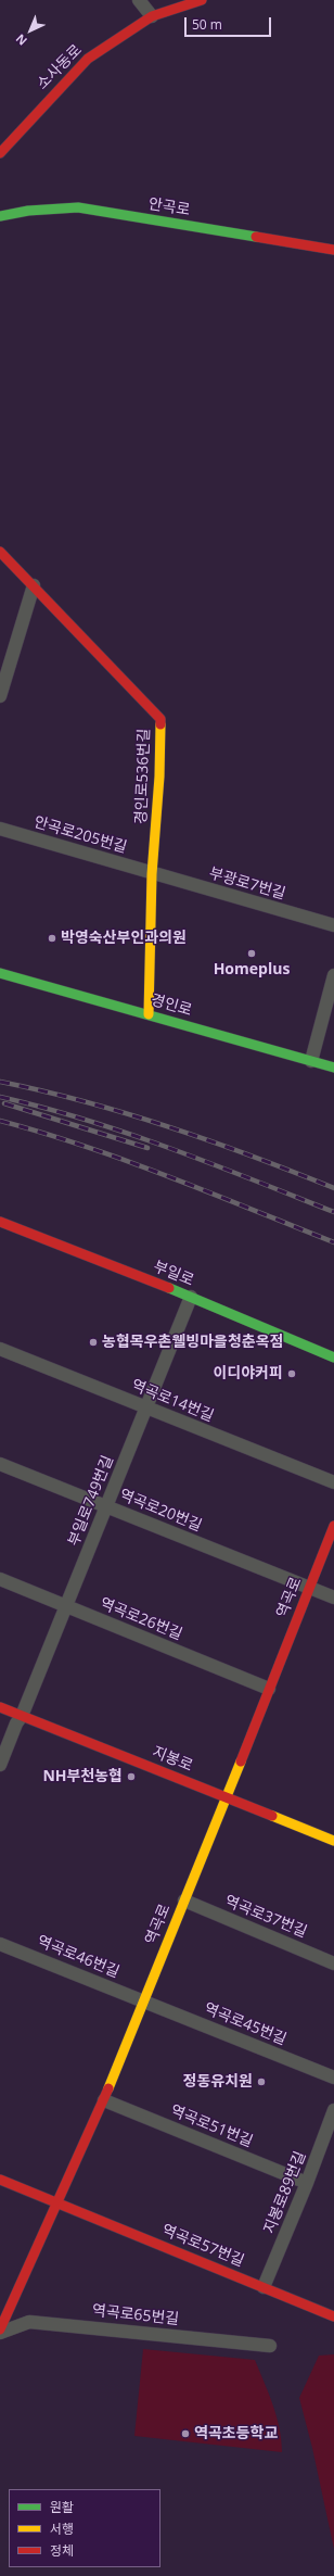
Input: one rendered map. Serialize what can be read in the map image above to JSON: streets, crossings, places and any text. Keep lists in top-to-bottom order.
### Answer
{
  "streets": {
    "street": [
      "소사동로",
      "안곡로",
      "경인로536번길",
      "안곡로205번길",
      "부광로7번길",
      "경인로",
      "부일로",
      "역곡로14번길",
      "부일로749번길",
      "역곡로20번길",
      "역곡로",
      "역곡로26번길",
      "지봉로",
      "역곡로37번길",
      "역곡로46번길",
      "역곡로45번길",
      "역곡로51번길",
      "지봉로89번길",
      "역곡로57번길",
      "역곡로65번길"
    ]
  },
  "crossings": [
    ["경인로536번길", "안곡로205번길"],
    ["경인로536번길", "부광로7번길"],
    ["경인로536번길", "경인로"],
    ["안곡로205번길", "부광로7번길"],
    ["부일로", "부일로749번길"],
    ["역곡로14번길", "부일로749번길"],
    ["부일로749번길", "역곡로20번길"],
    ["부일로749번길", "역곡로26번길"],
    ["부일로749번길", "지봉로"],
    ["역곡로20번길", "역곡로"],
    ["역곡로", "역곡로26번길"],
    ["역곡로", "지봉로"],
    ["역곡로", "역곡로37번길"],
    ["역곡로", "역곡로46번길"],
    ["역곡로", "역곡로45번길"],
    ["역곡로", "역곡로51번길"],
    ["역곡로", "역곡로57번길"],
    ["역곡로46번길", "역곡로45번길"],
    ["역곡로51번길", "지봉로89번길"],
    ["지봉로89번길", "역곡로57번길"]
  ],
  "places": [
    "박영숙산부인과의원",
    "Homeplus",
    "농협목우촌웰빙마을청춘옥점",
    "이디야커피",
    "NH부천농협",
    "정동유치원",
    "역곡초등학교"
  ],
  "legend": ["원활", "서행", "정체"],
  "scale_bar": "50 m",
  "north": "bottom left"
}
